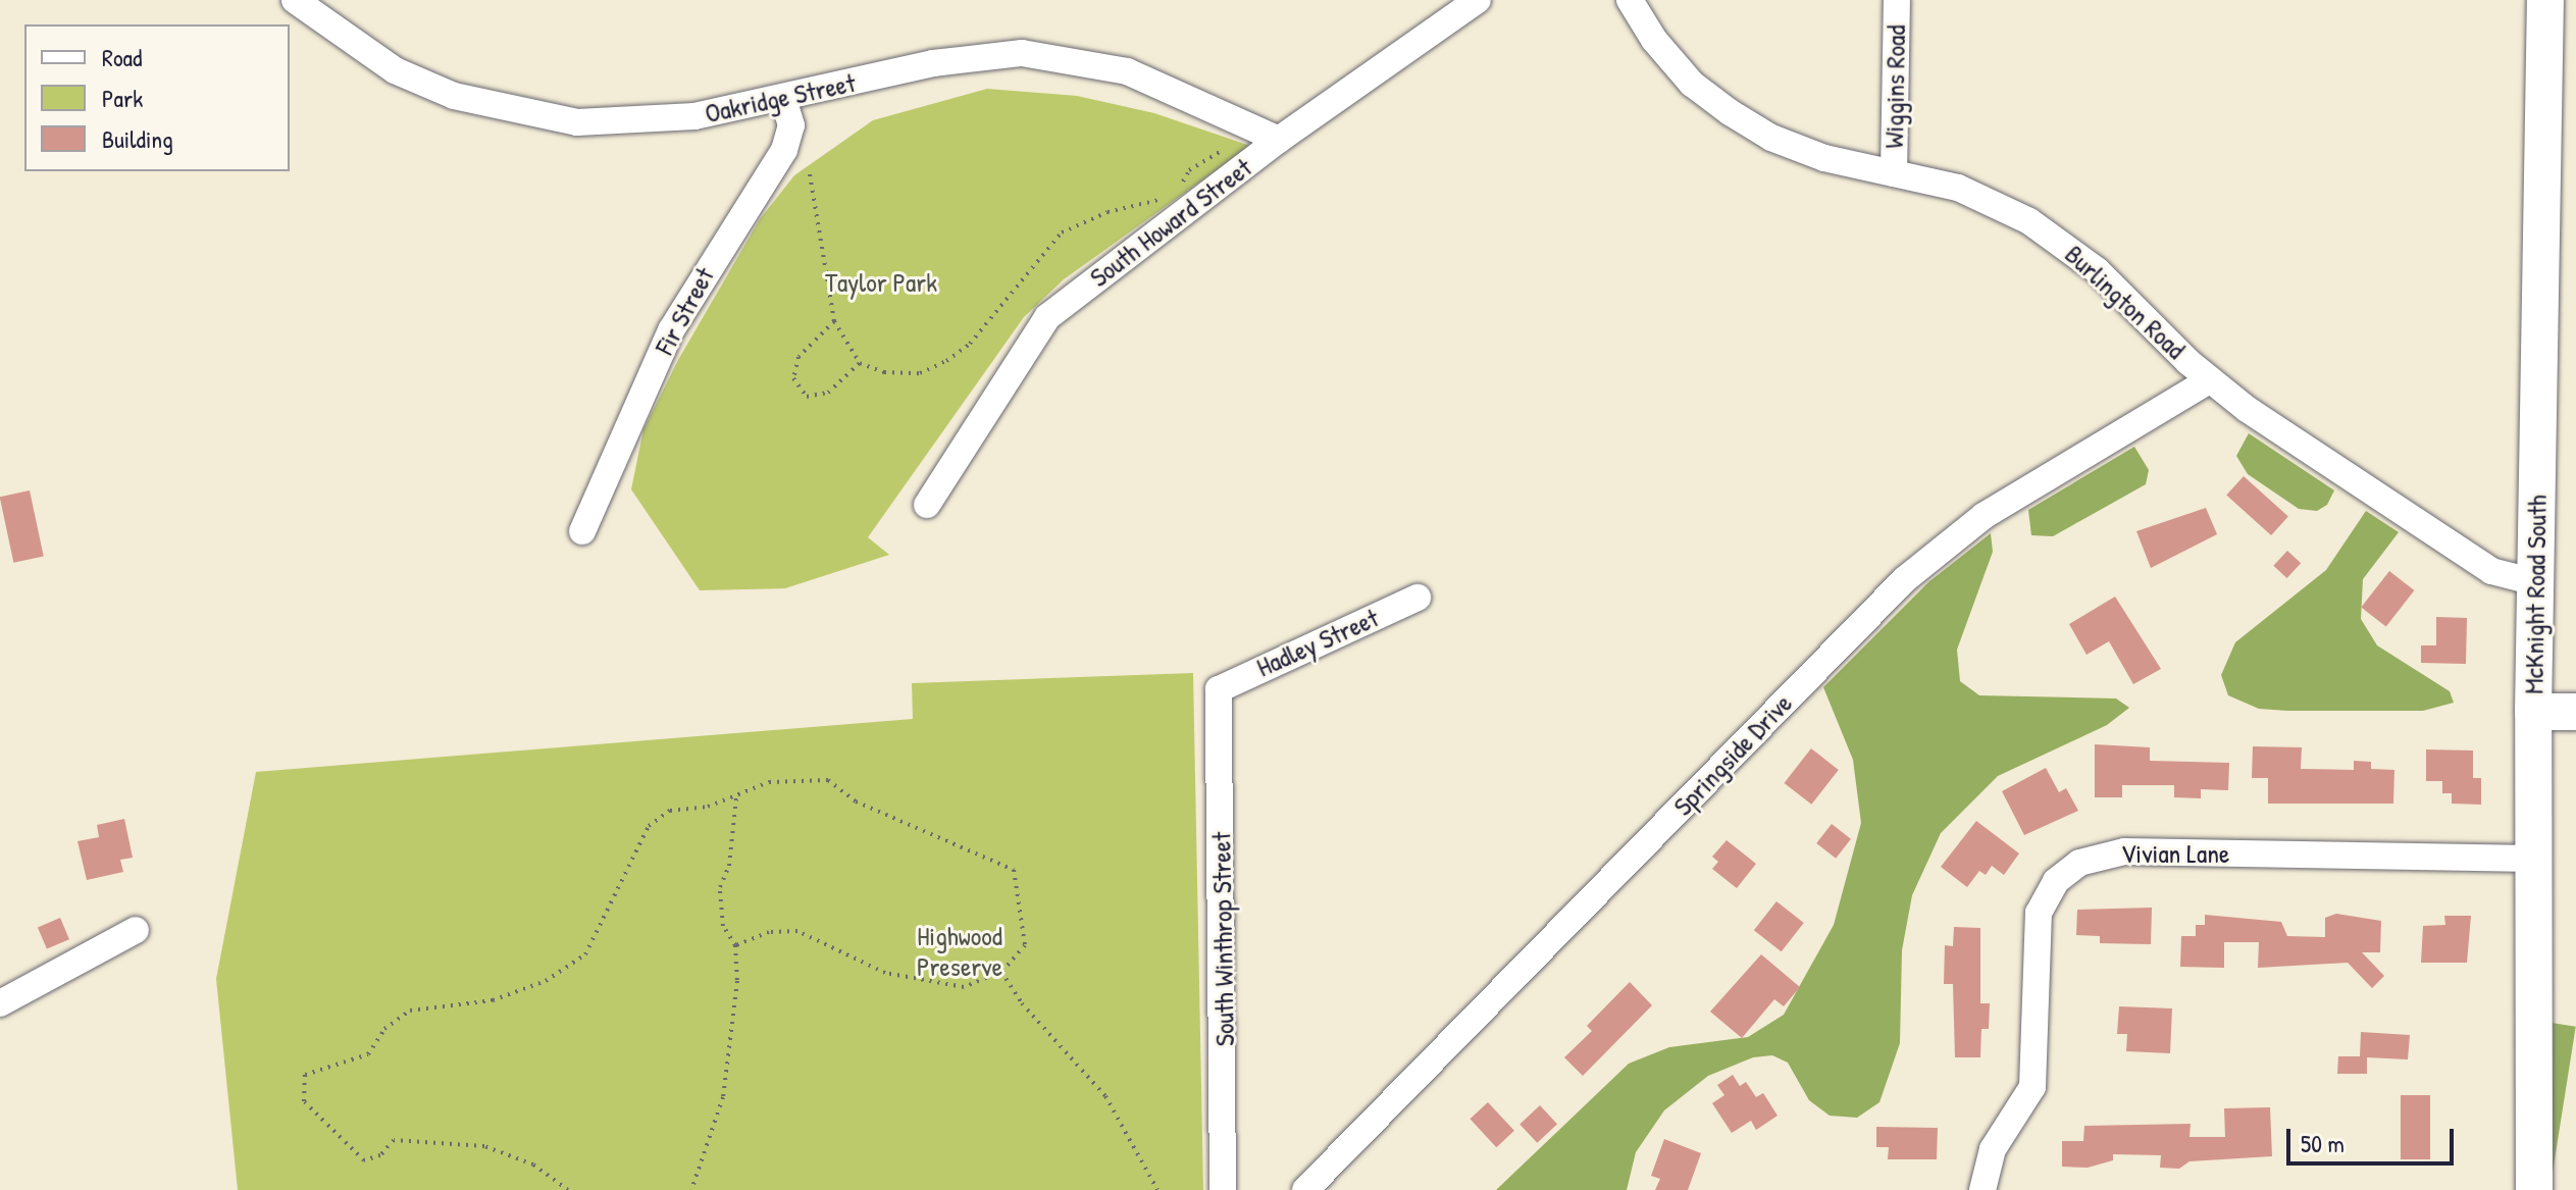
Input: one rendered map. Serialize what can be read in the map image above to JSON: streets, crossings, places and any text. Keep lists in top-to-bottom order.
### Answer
{
  "streets": {
    "street": [
      "Wiggins Road",
      "Oakridge Street",
      "South Howard Street",
      "Burlington Road",
      "Fir Street",
      "McKnight Road South",
      "Hadley Street",
      "Springside Drive",
      "Vivian Lane",
      "South Winthrop Street"
    ]
  },
  "crossings": [
    ["Wiggins Road", "Burlington Road"],
    ["Oakridge Street", "South Howard Street"],
    ["Oakridge Street", "Fir Street"],
    ["Burlington Road", "McKnight Road South"],
    ["Burlington Road", "Springside Drive"],
    ["McKnight Road South", "Vivian Lane"],
    ["Hadley Street", "South Winthrop Street"]
  ],
  "parks": ["Taylor Park", "Highwood Preserve"],
  "legend": ["Road", "Park", "Building"],
  "scale_bar": "50 m"
}
